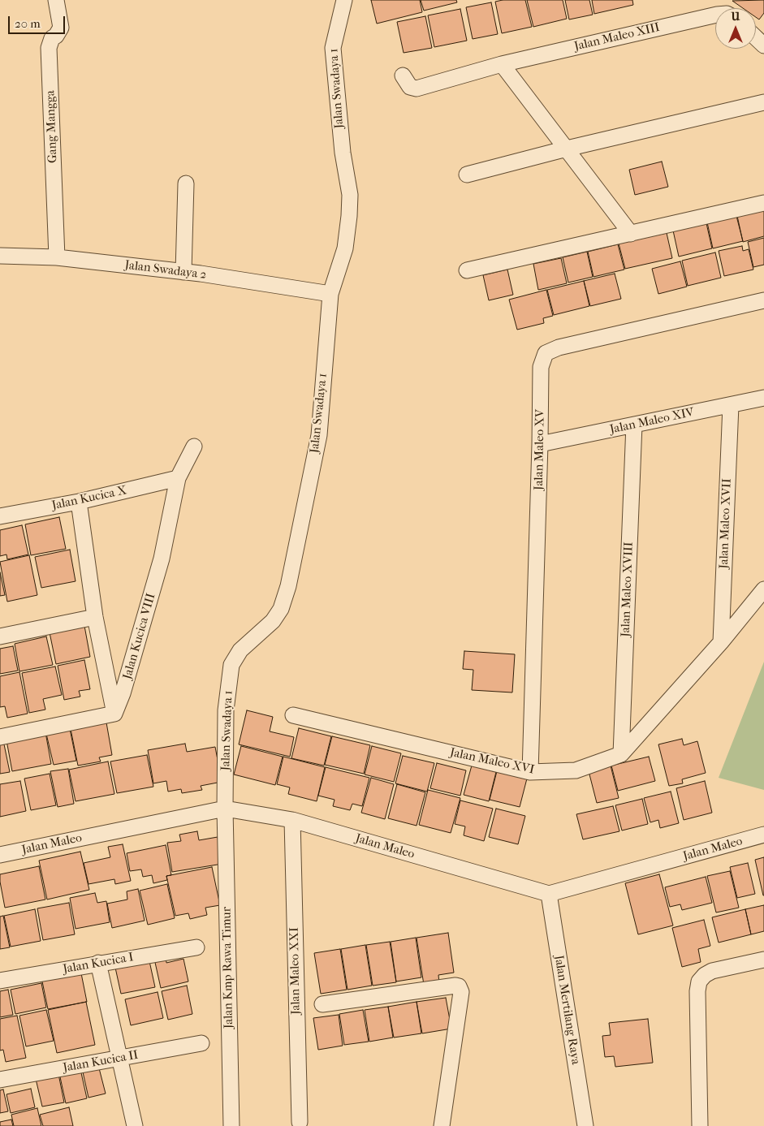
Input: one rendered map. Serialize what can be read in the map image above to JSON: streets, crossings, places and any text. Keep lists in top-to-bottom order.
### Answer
{
  "streets": {
    "street": [
      "Jalan Maleo XIII",
      "Jalan Swadaya 1",
      "Gang Mangga",
      "Jalan Swadaya 2",
      "Jalan Maleo XIV",
      "Jalan Maleo XV",
      "Jalan Kucica X",
      "Jalan Maleo XVII",
      "Jalan Maleo XVIII",
      "Jalan Kucica VIII",
      "Jalan Maleo XVI",
      "Jalan Maleo",
      "Jalan Kucica I",
      "Jalan Kmp Rawa Timur",
      "Jalan Maleo XXI",
      "Jalan Mertilang Raya",
      "Jalan Kucica II"
    ]
  },
  "crossings": [
    ["Jalan Swadaya 1", "Jalan Swadaya 2"],
    ["Jalan Swadaya 1", "Jalan Maleo"],
    ["Jalan Swadaya 1", "Jalan Kmp Rawa Timur"],
    ["Gang Mangga", "Jalan Swadaya 2"],
    ["Jalan Maleo XIV", "Jalan Maleo XV"],
    ["Jalan Maleo XIV", "Jalan Maleo XVII"],
    ["Jalan Maleo XIV", "Jalan Maleo XVIII"],
    ["Jalan Maleo XV", "Jalan Maleo XVI"],
    ["Jalan Kucica X", "Jalan Kucica VIII"],
    ["Jalan Maleo XVII", "Jalan Maleo XVI"],
    ["Jalan Maleo XVIII", "Jalan Maleo XVI"],
    ["Jalan Maleo", "Jalan Kmp Rawa Timur"],
    ["Jalan Maleo", "Jalan Maleo XXI"],
    ["Jalan Maleo", "Jalan Mertilang Raya"]
  ],
  "scale_bar": "20 m",
  "north": "top"
}
